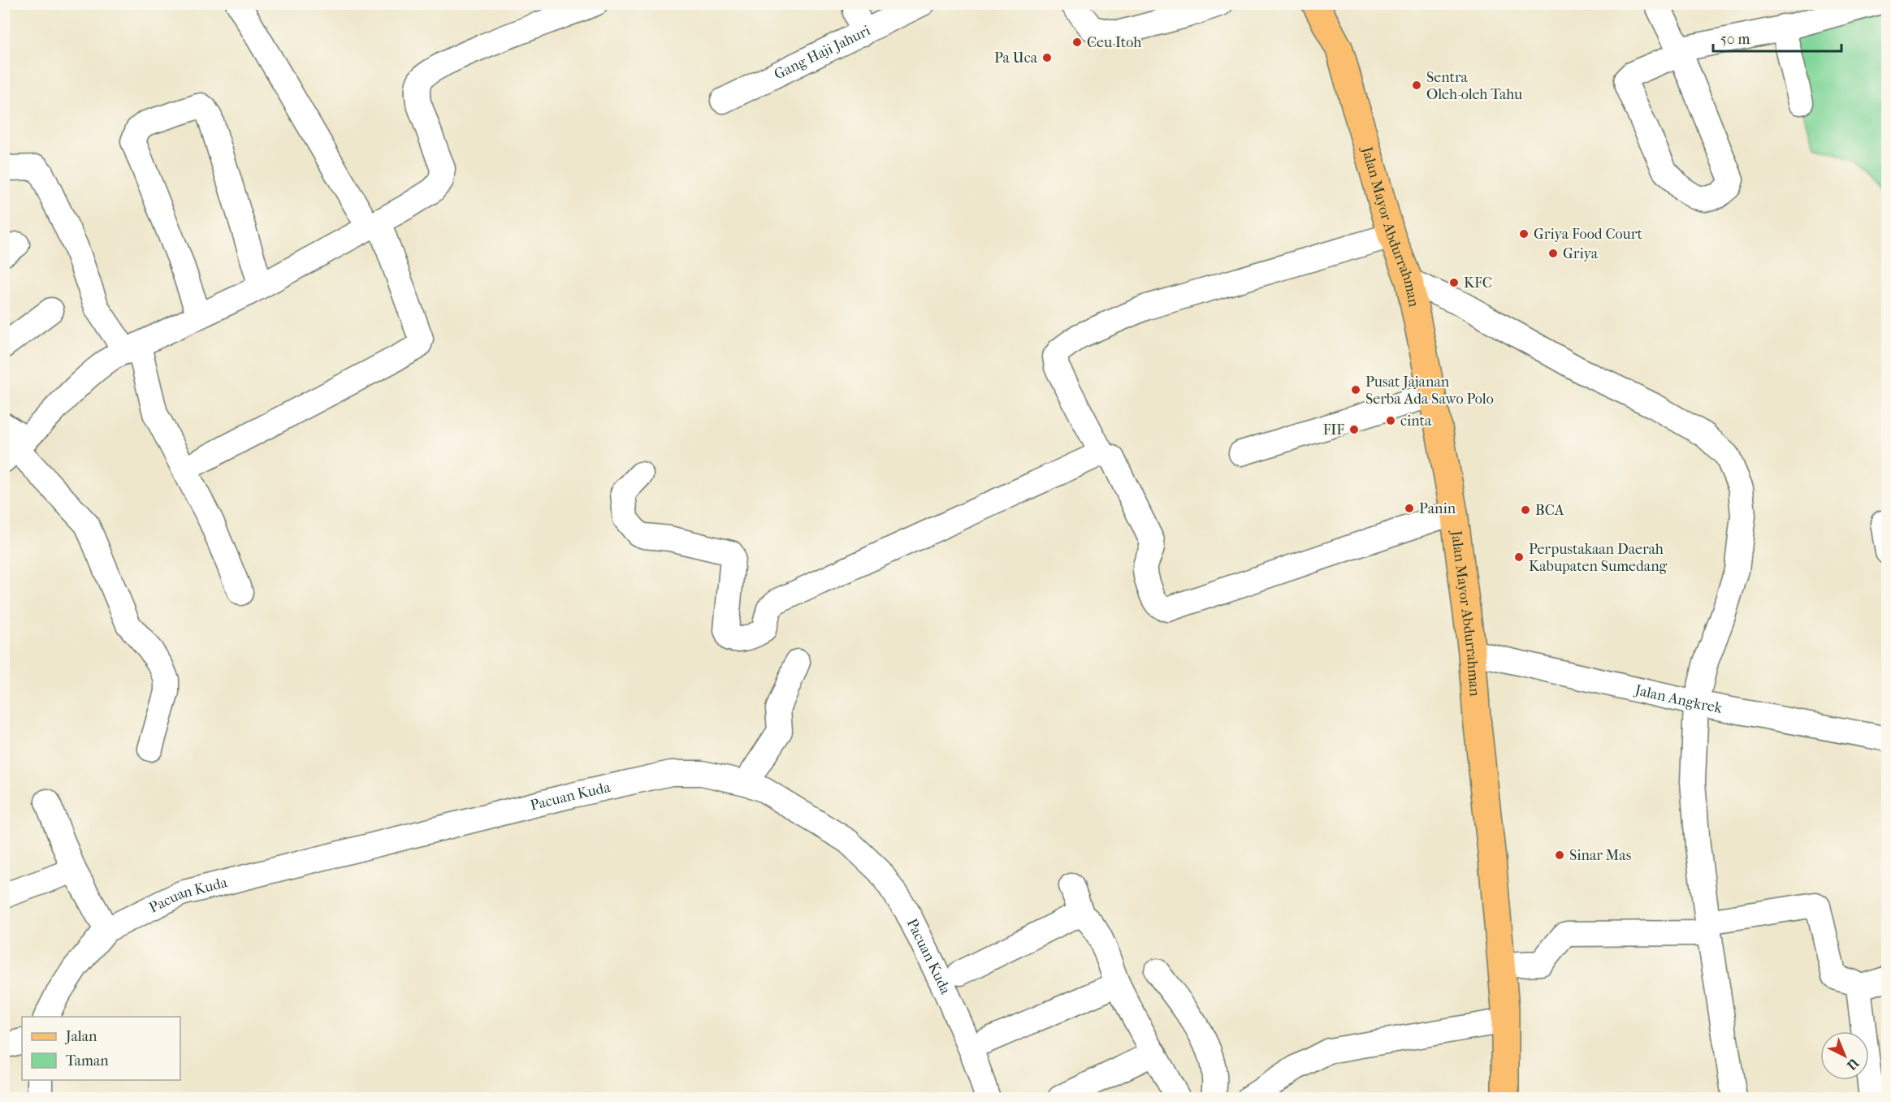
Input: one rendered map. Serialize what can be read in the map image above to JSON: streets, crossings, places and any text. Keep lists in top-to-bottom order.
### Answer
{
  "streets": {
    "main road": ["Jalan Mayor Abdurrahman"],
    "street": ["Gang Haji Jahuri", "Jalan Angkrek", "Pacuan Kuda"]
  },
  "crossings": [
    ["Jalan Mayor Abdurrahman", "Jalan Angkrek"]
  ],
  "places": [
    "Ceu Itoh",
    "Pa Uca",
    "Sentra Oleh-oleh Tahu",
    "Griya Food Court",
    "Griya",
    "KFC",
    "Pusat Jajanan Serba Ada Sawo Polo",
    "cinta",
    "FIF",
    "Panin",
    "BCA",
    "Perpustakaan Daerah Kabupaten Sumedang",
    "Sinar Mas"
  ],
  "legend": ["Jalan", "Taman"],
  "scale_bar": "50 m",
  "north": "bottom right"
}
